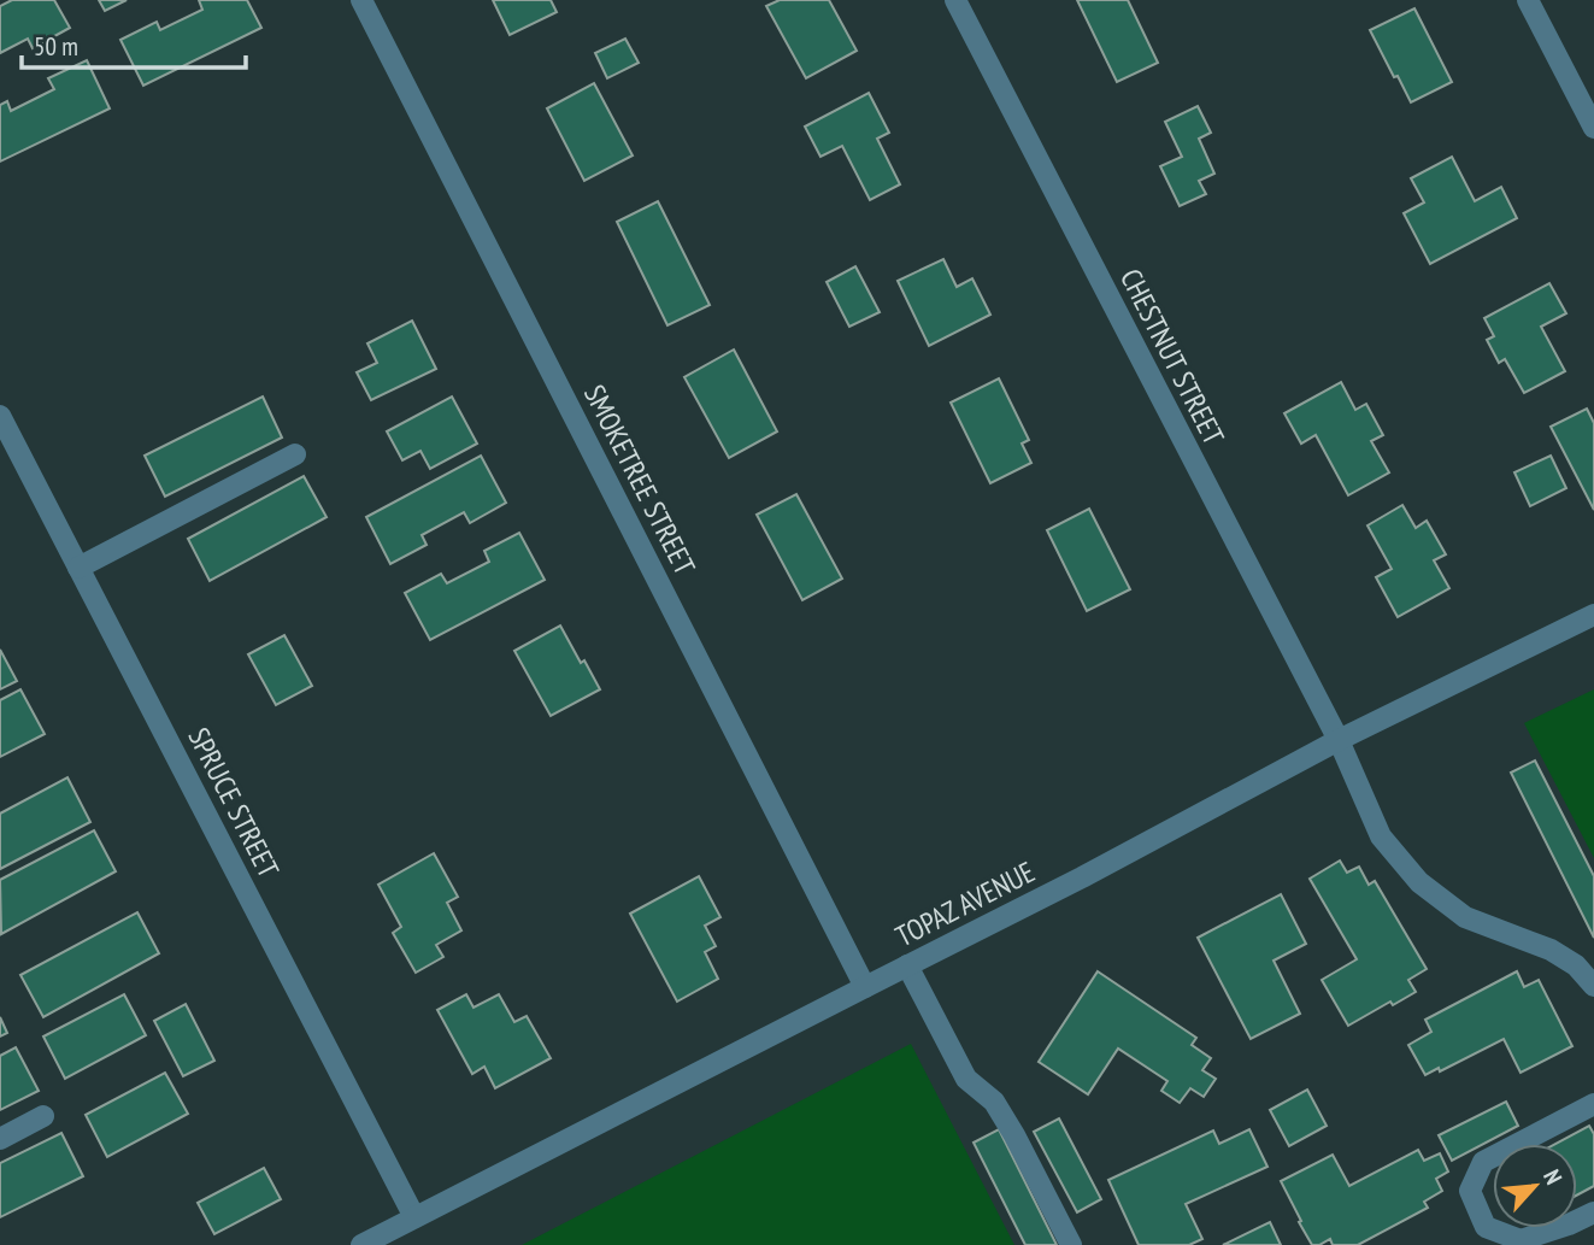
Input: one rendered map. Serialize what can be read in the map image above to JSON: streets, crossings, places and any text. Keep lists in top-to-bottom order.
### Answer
{
  "streets": {
    "street": [
      "CHESTNUT STREET",
      "SMOKETREE STREET",
      "SPRUCE STREET",
      "TOPAZ AVENUE"
    ]
  },
  "crossings": [
    ["CHESTNUT STREET", "TOPAZ AVENUE"],
    ["SMOKETREE STREET", "TOPAZ AVENUE"],
    ["SPRUCE STREET", "TOPAZ AVENUE"]
  ],
  "scale_bar": "50 m",
  "north": "top right"
}
